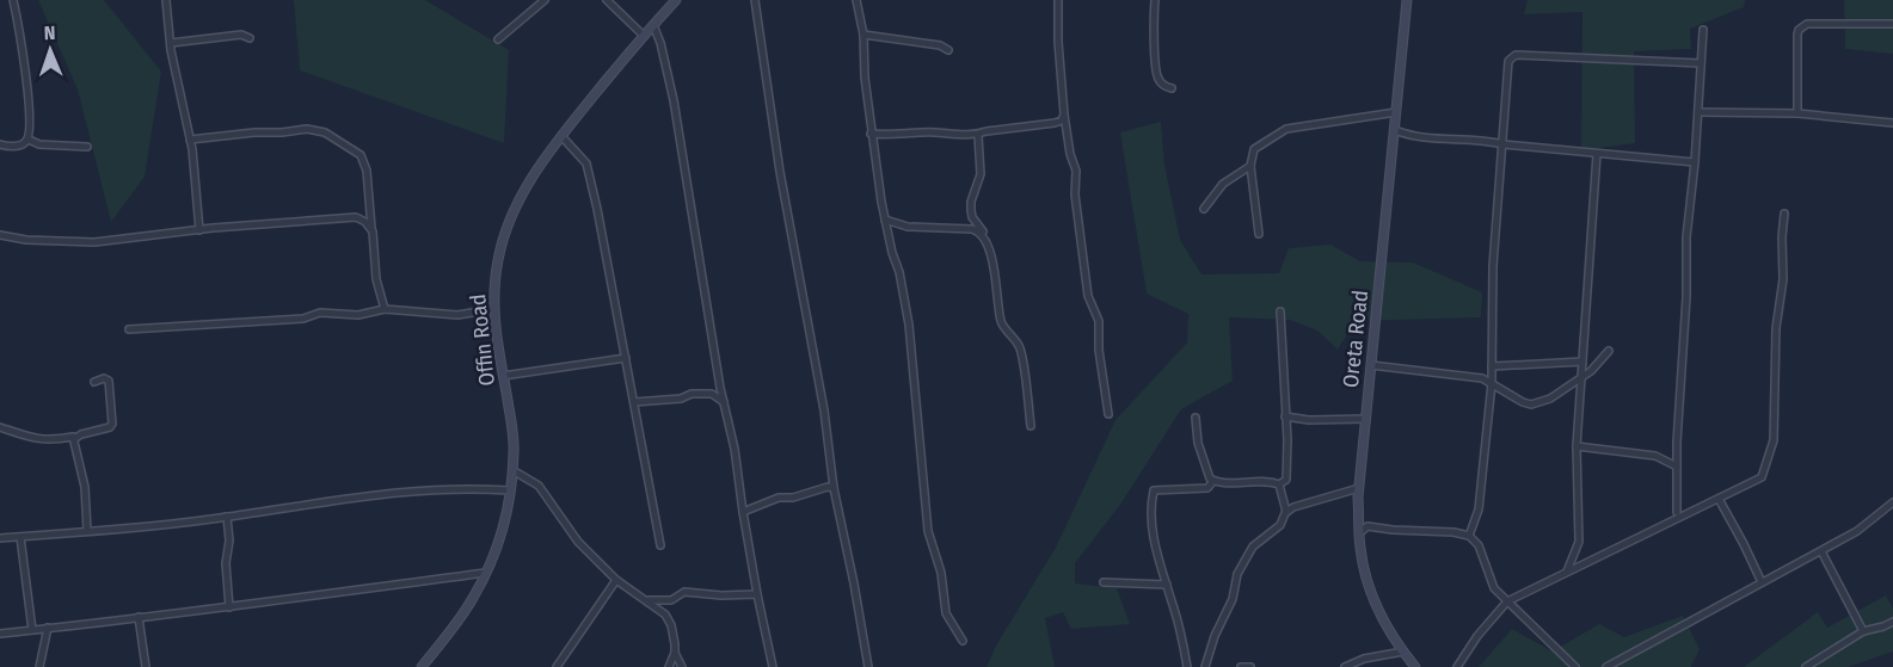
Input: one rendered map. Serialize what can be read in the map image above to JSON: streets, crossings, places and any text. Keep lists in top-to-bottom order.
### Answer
{
  "streets": {
    "street": ["Oreta Road", "Offin Road"]
  },
  "north": "top"
}
